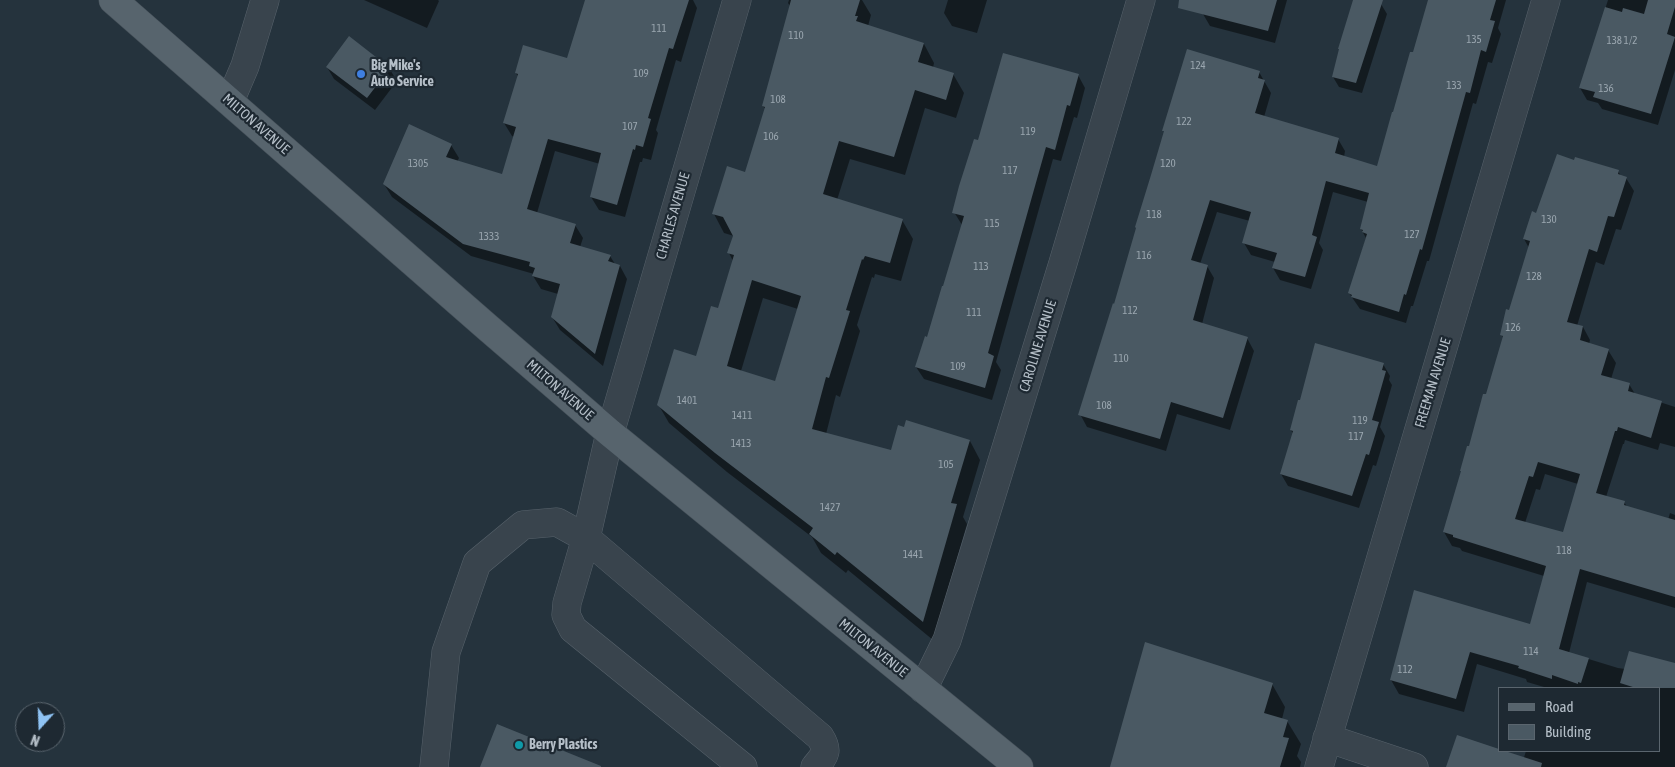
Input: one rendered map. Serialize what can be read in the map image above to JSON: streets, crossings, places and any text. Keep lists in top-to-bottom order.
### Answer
{
  "streets": {
    "main road": ["MILTON AVENUE"],
    "street": ["CHARLES AVENUE", "CAROLINE AVENUE", "FREEMAN AVENUE"]
  },
  "crossings": [
    ["MILTON AVENUE", "CHARLES AVENUE"],
    ["MILTON AVENUE", "CAROLINE AVENUE"]
  ],
  "places": ["Big Mike's Auto Service", "Berry Plastics"],
  "house_numbers": [
    "111",
    "110",
    "135",
    "138 1/2",
    "124",
    "109",
    "133",
    "136",
    "108",
    "122",
    "107",
    "119",
    "106",
    "1305",
    "120",
    "117",
    "118",
    "130",
    "115",
    "127",
    "1333",
    "116",
    "113",
    "128",
    "112",
    "111",
    "126",
    "110",
    "109",
    "1401",
    "108",
    "1411",
    "119",
    "117",
    "1413",
    "105",
    "1427",
    "118",
    "1441",
    "114",
    "112"
  ],
  "legend": ["Road", "Building"],
  "north": "bottom"
}
